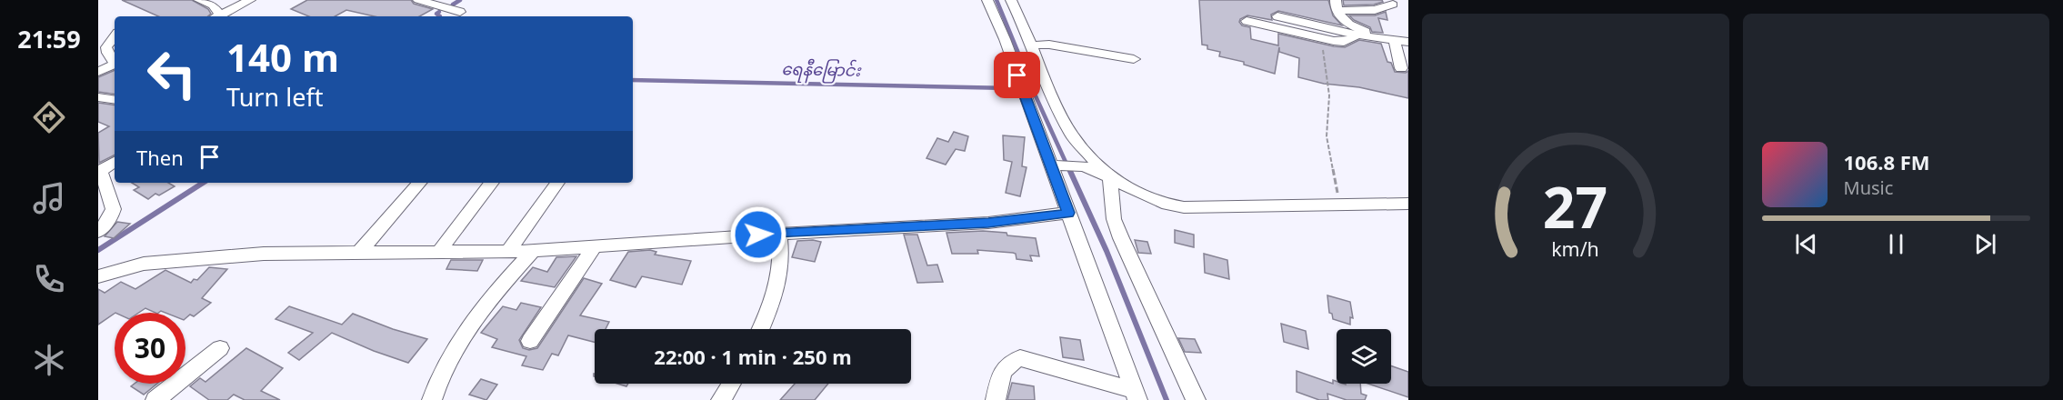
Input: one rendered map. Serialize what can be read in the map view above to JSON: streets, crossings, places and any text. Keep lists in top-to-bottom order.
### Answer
{
  "water": ["ရေနီမြောင်း"],
  "page": {
    "tabs": "21:59",
    "turn": ["140 m", "Turn left"],
    "then": "Then",
    "song": ["106.8 FM", "Music"],
    "limit": "30",
    "trip": "22:00 · 1 min · 250 m",
    "gauge": ["27", "km/h"]
  }
}
